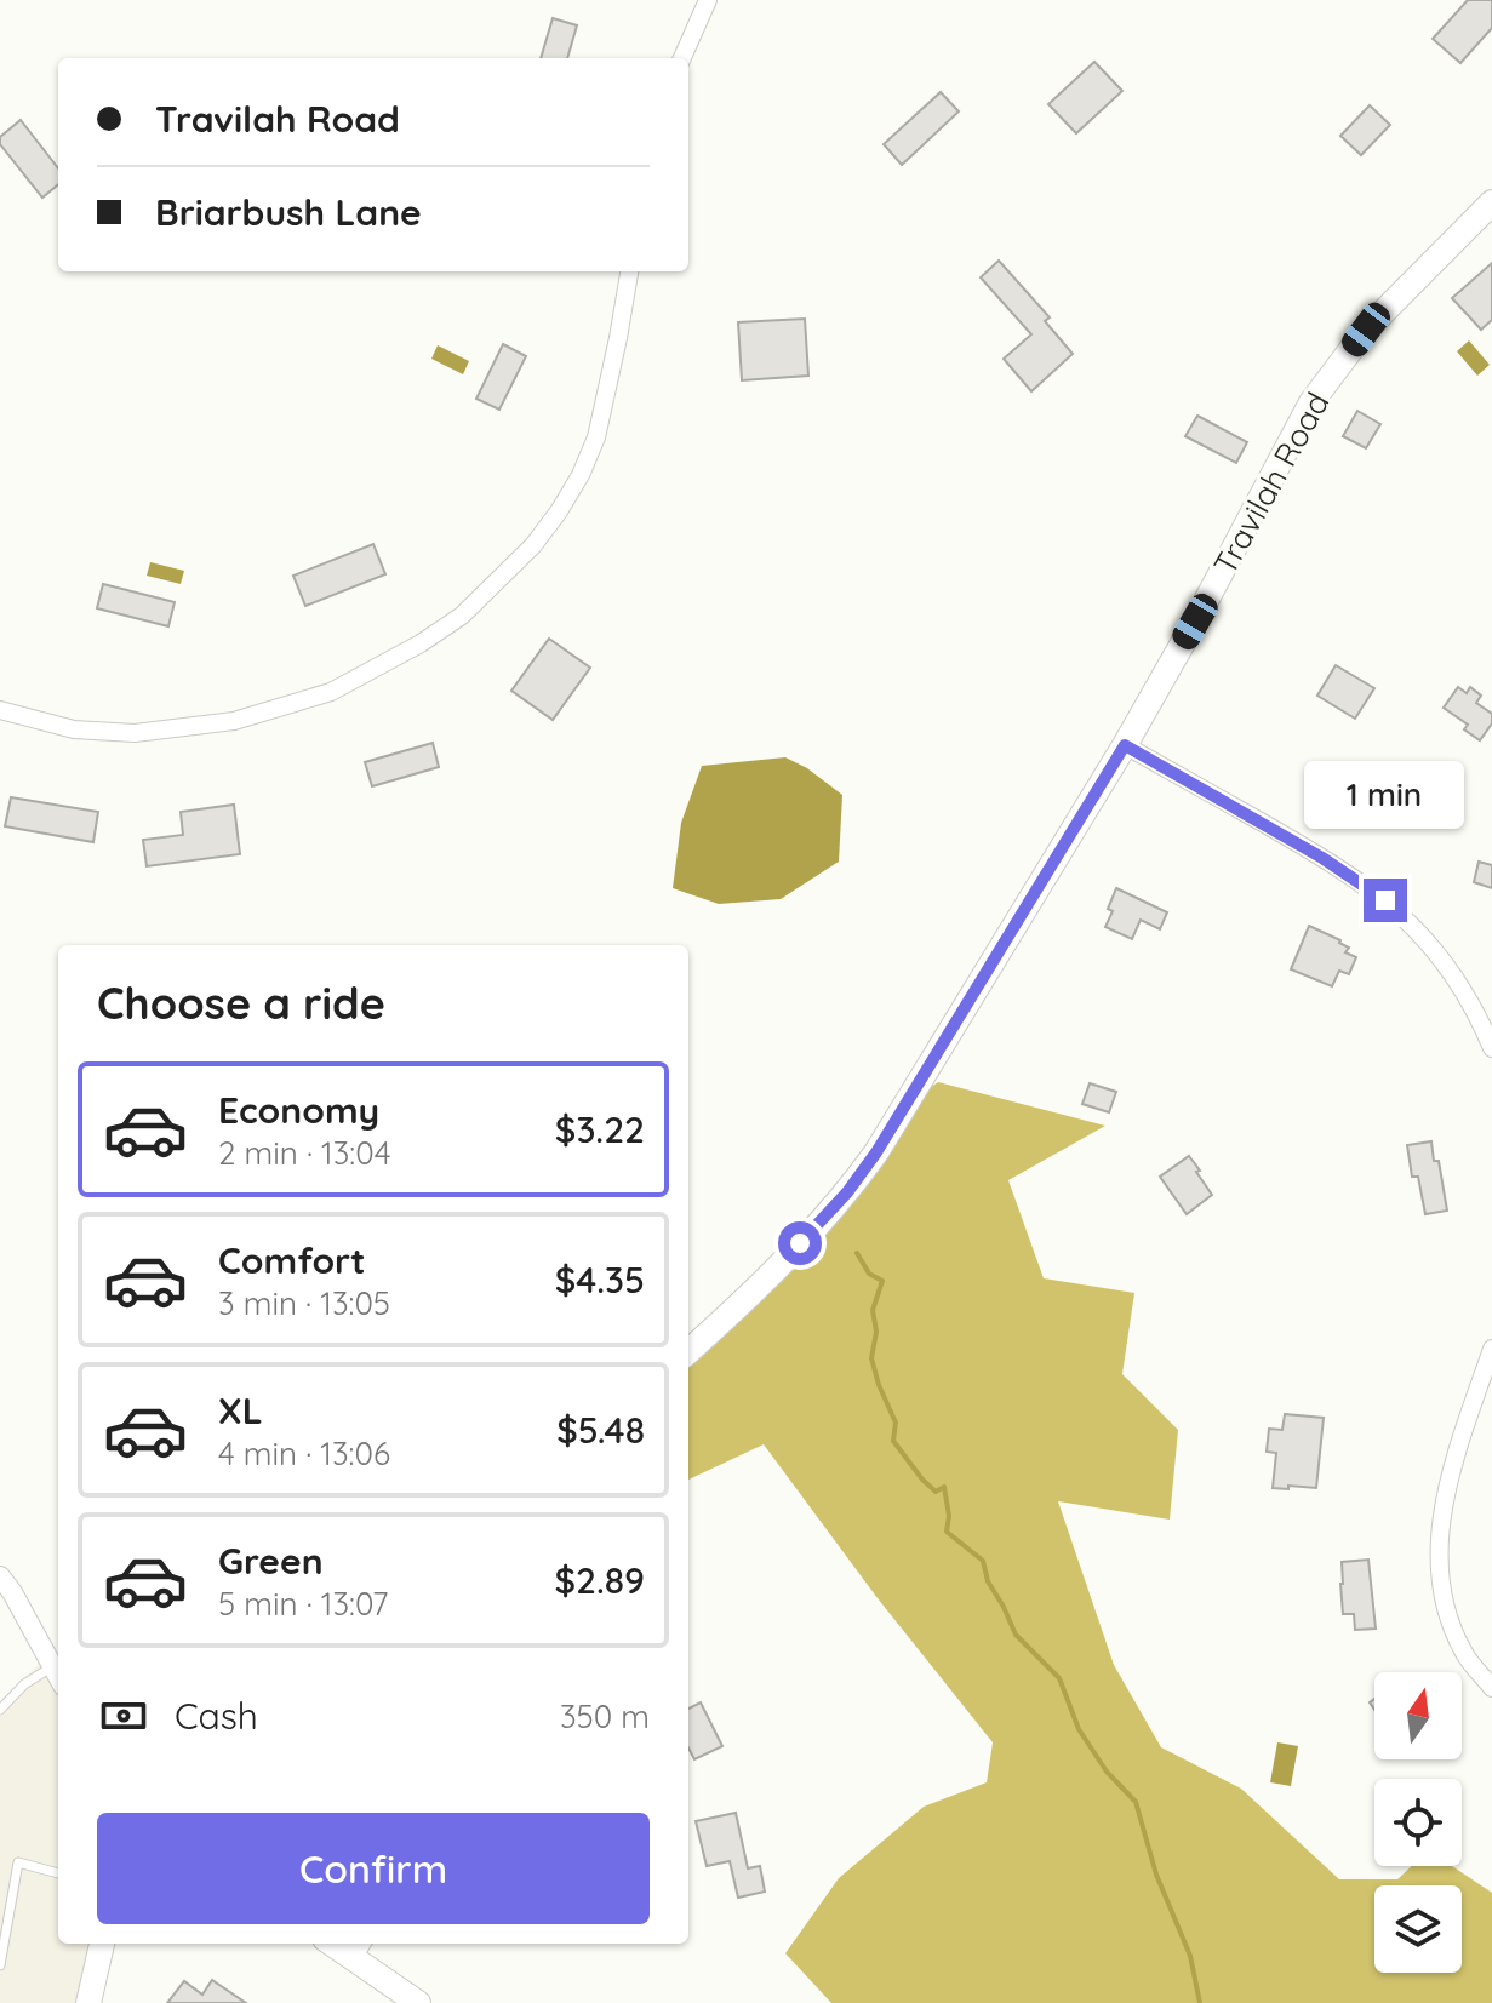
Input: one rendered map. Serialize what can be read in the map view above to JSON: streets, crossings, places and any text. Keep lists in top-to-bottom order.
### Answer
{
  "streets": {
    "main road": ["Travilah Road"]
  },
  "north": "top",
  "page": {
    "banner": ["Travilah Road", "Briarbush Lane"],
    "bubble": "1 min",
    "heading": "Choose a ride",
    "list": [
      {
        "name": "Economy",
        "note": "2 min · 13:04",
        "value": "$3.22"
      },
      {
        "name": "Comfort",
        "note": "3 min · 13:05",
        "value": "$4.35"
      },
      {
        "name": "XL",
        "note": "4 min · 13:06",
        "value": "$5.48"
      },
      {
        "name": "Green",
        "note": "5 min · 13:07",
        "value": "$2.89"
      }
    ],
    "pay": ["Cash", "350 m"],
    "buttons": "Confirm"
  }
}
